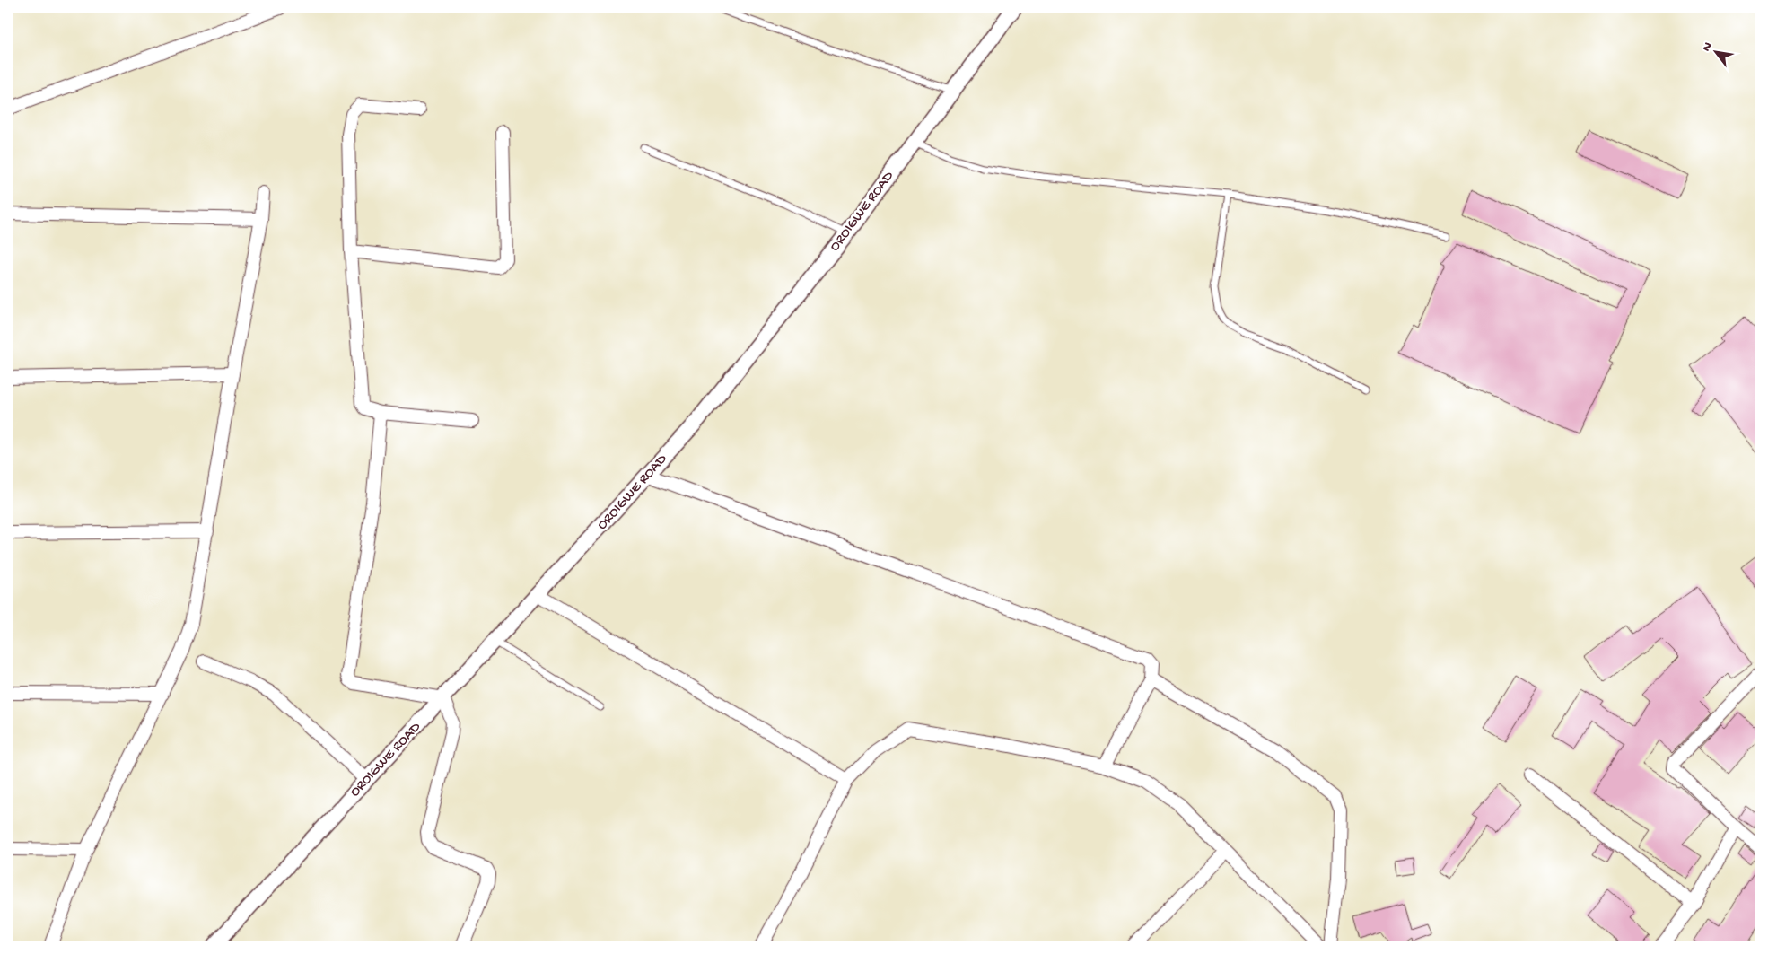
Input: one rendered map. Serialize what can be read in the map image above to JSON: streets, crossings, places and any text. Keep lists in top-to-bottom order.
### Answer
{
  "streets": {
    "street": ["OROIGWE ROAD"]
  },
  "north": "top left"
}
